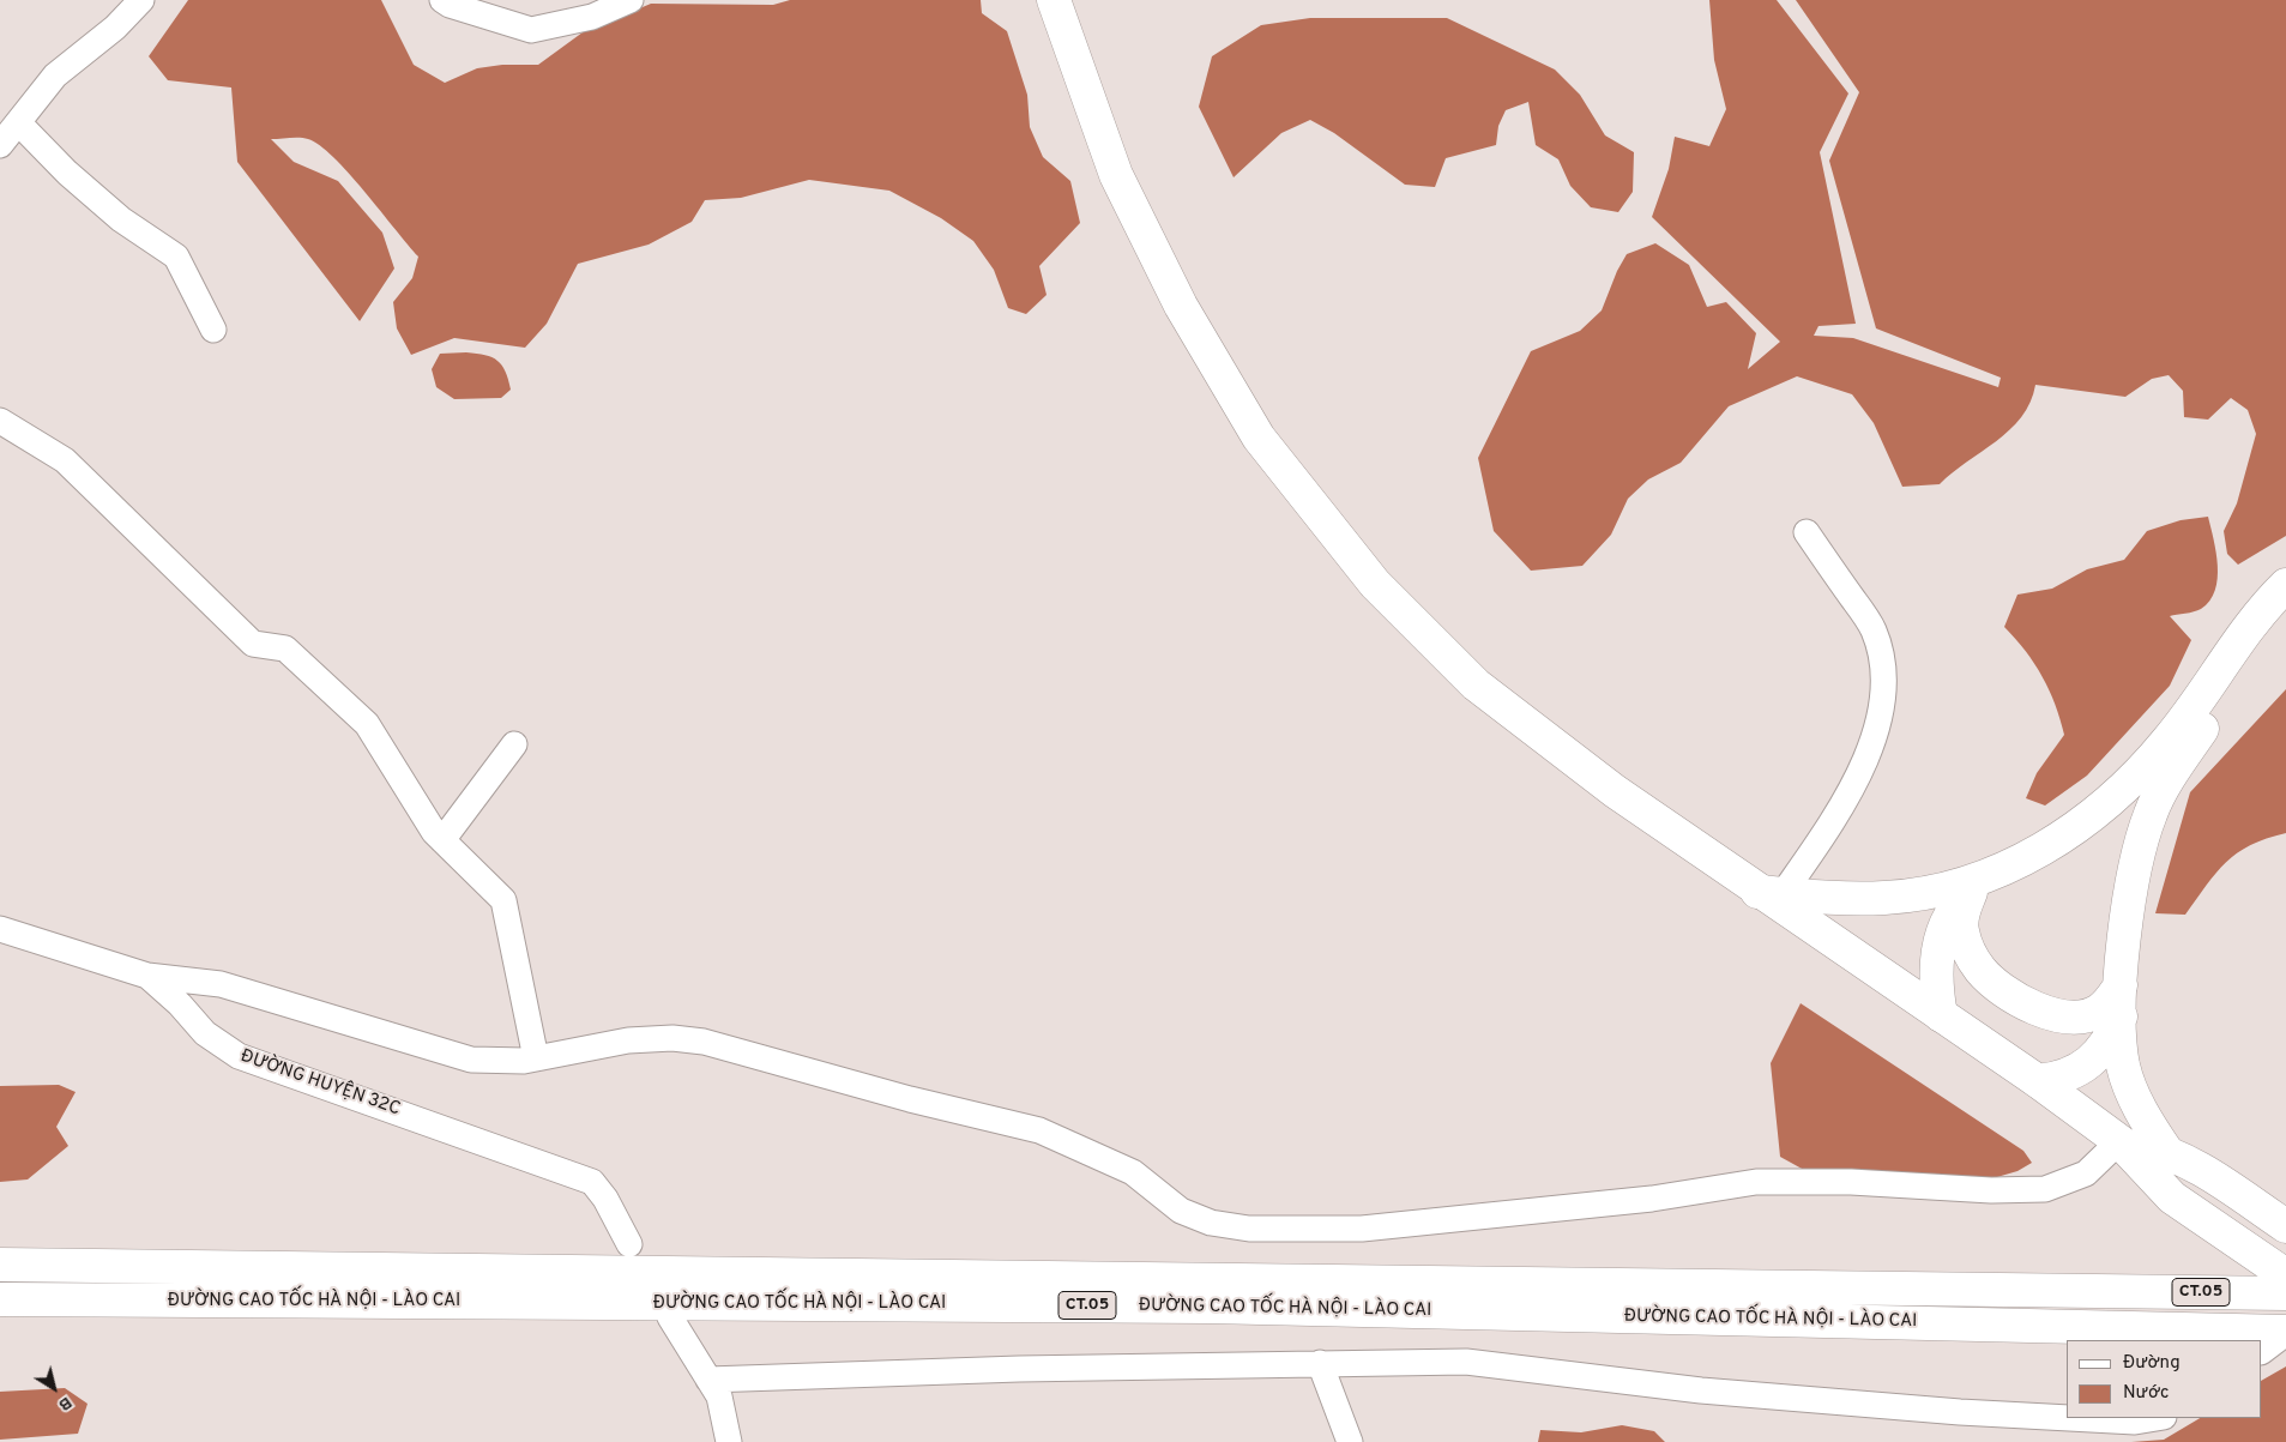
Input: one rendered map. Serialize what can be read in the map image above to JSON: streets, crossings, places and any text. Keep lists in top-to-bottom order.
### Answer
{
  "streets": {
    "main road": ["CT.05", "ĐƯỜNG CAO TỐC HÀ NỘI - LÀO CAI"],
    "street": ["ĐƯỜNG HUYỆN 32C"]
  },
  "legend": ["Đường", "Nước"],
  "north": "bottom right"
}
